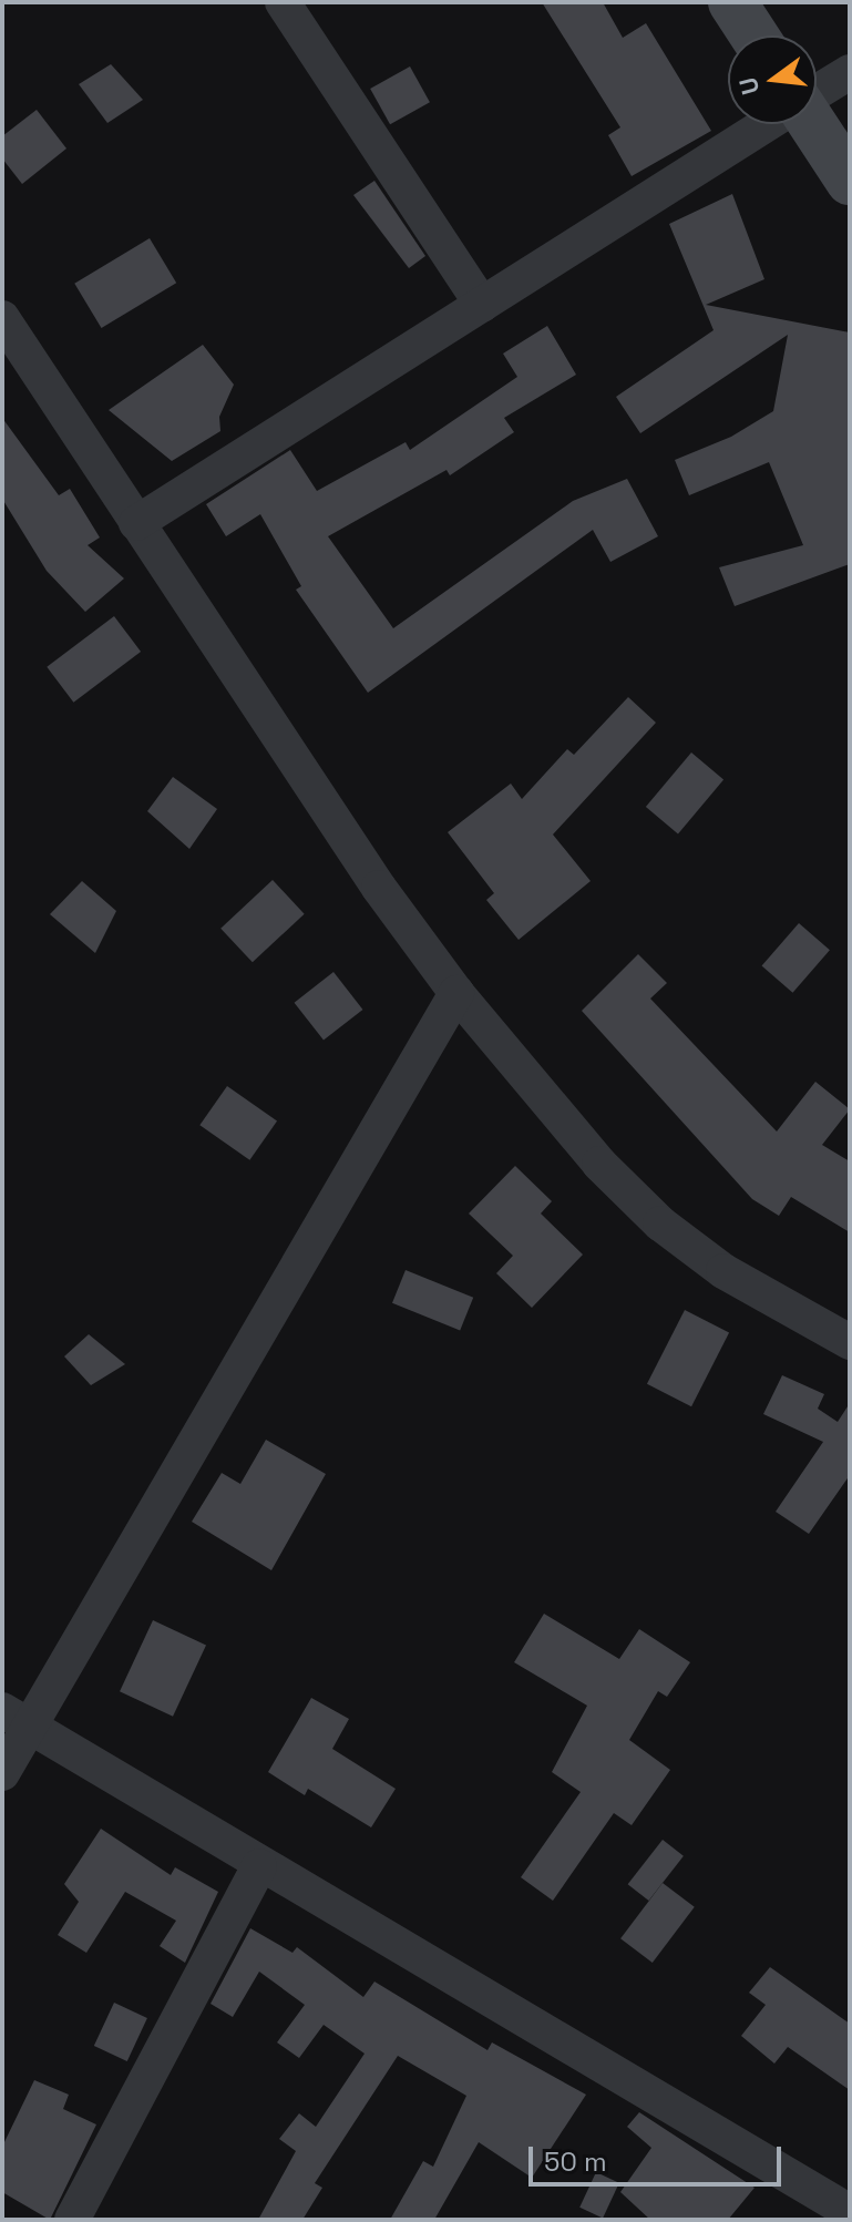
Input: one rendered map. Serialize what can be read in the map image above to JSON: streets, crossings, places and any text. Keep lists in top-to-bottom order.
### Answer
{
  "scale_bar": "50 m",
  "north": "left"
}
